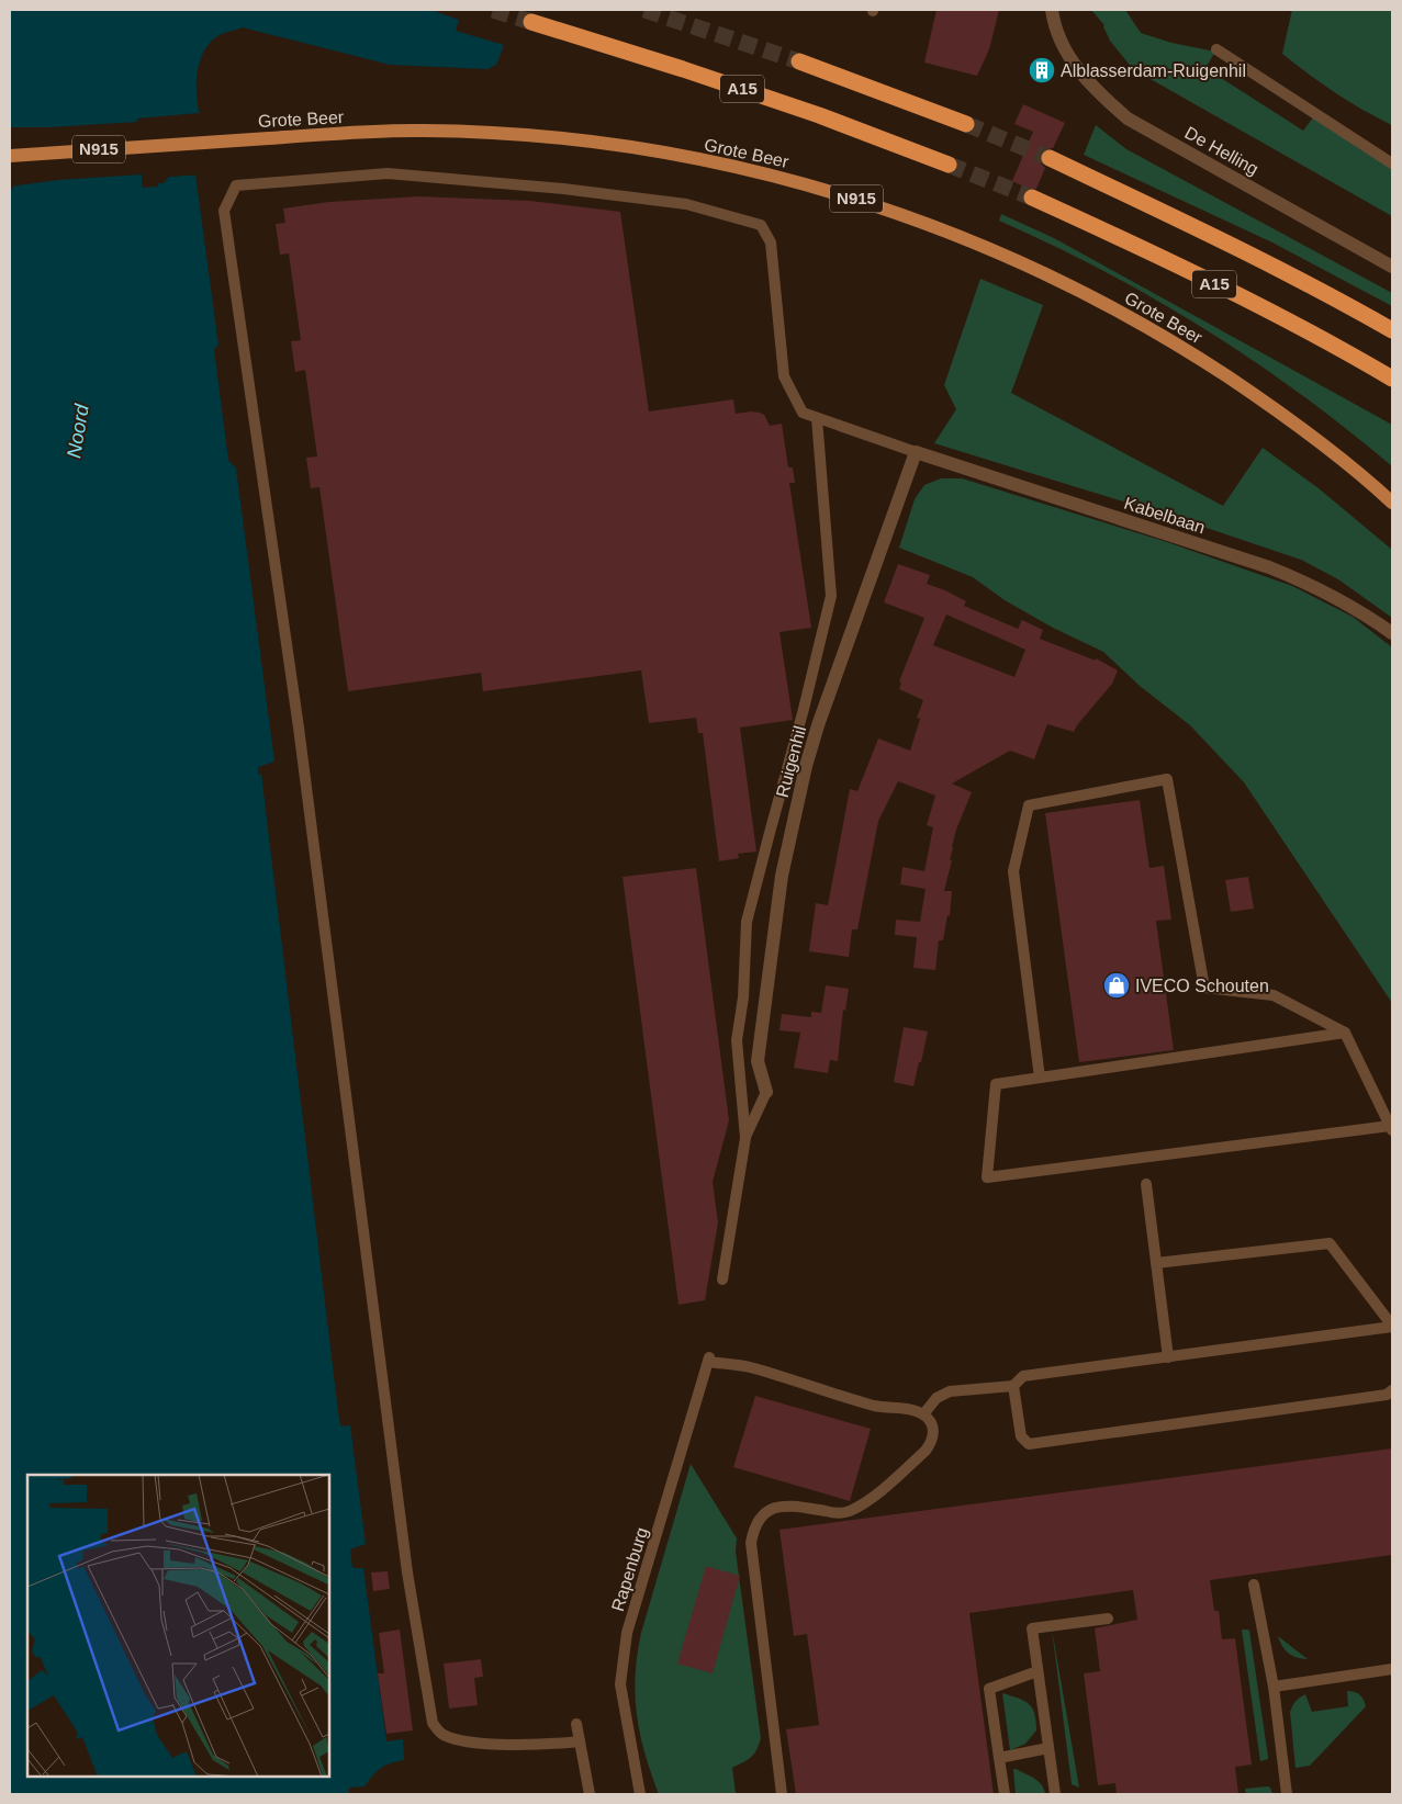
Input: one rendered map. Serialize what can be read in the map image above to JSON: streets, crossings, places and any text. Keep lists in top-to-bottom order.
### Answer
{
  "streets": {
    "highway": ["A15"],
    "main road": ["Grote Beer", "N915"],
    "street": ["De Helling", "Kabelbaan", "Ruigenhil"],
    "lane": ["Rapenburg"]
  },
  "crossings": [
    ["Kabelbaan", "Ruigenhil"]
  ],
  "water": ["Noord"],
  "places": {
    "building": ["Alblasserdam-Ruigenhil"],
    "shop": ["IVECO Schouten"]
  }
}
